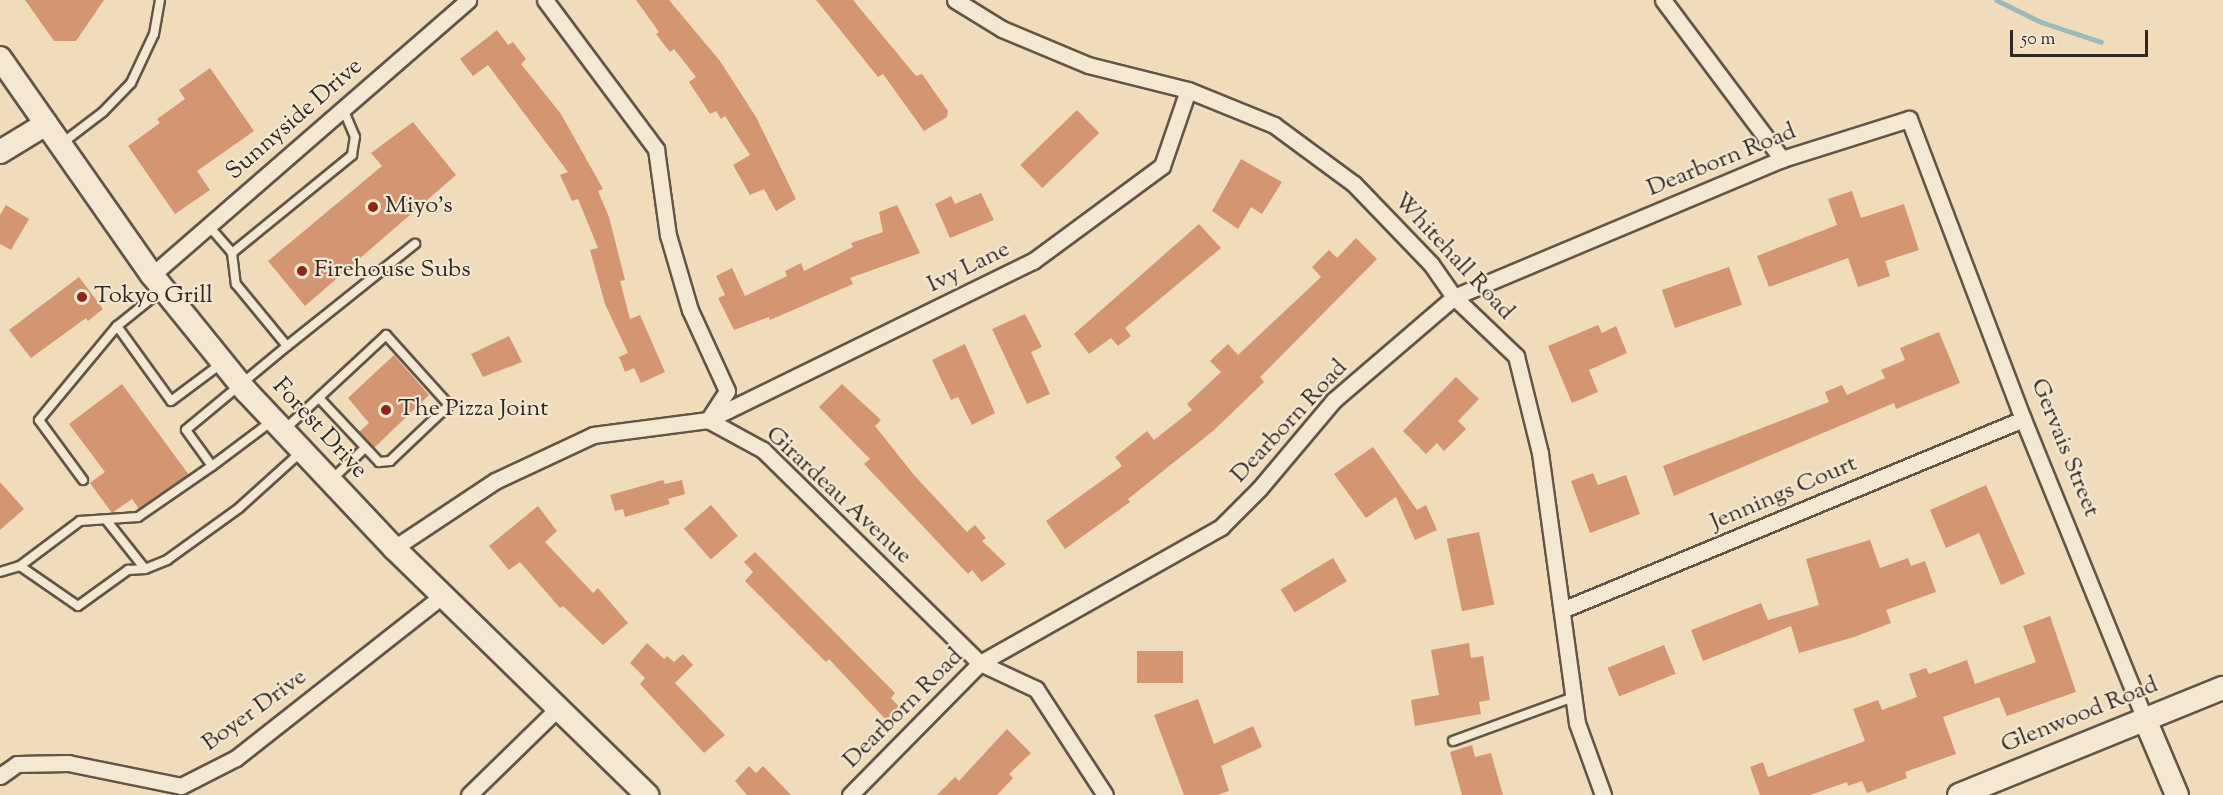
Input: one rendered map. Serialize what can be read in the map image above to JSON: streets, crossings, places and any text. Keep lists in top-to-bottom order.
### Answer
{
  "streets": {
    "main road": ["Forest Drive", "Gervais Street", "Glenwood Road"],
    "street": [
      "Sunnyside Drive",
      "Dearborn Road",
      "Whitehall Road",
      "Ivy Lane",
      "Jennings Court",
      "Girardeau Avenue",
      "Boyer Drive"
    ]
  },
  "crossings": [
    ["Sunnyside Drive", "Forest Drive"],
    ["Dearborn Road", "Whitehall Road"],
    ["Dearborn Road", "Gervais Street"],
    ["Dearborn Road", "Girardeau Avenue"],
    ["Whitehall Road", "Ivy Lane"],
    ["Whitehall Road", "Jennings Court"],
    ["Ivy Lane", "Forest Drive"],
    ["Ivy Lane", "Girardeau Avenue"],
    ["Forest Drive", "Boyer Drive"],
    ["Gervais Street", "Jennings Court"],
    ["Gervais Street", "Glenwood Road"]
  ],
  "places": [
    "Miyo's",
    "Firehouse Subs",
    "Tokyo Grill",
    "The Pizza Joint"
  ],
  "scale_bar": "50 m"
}
